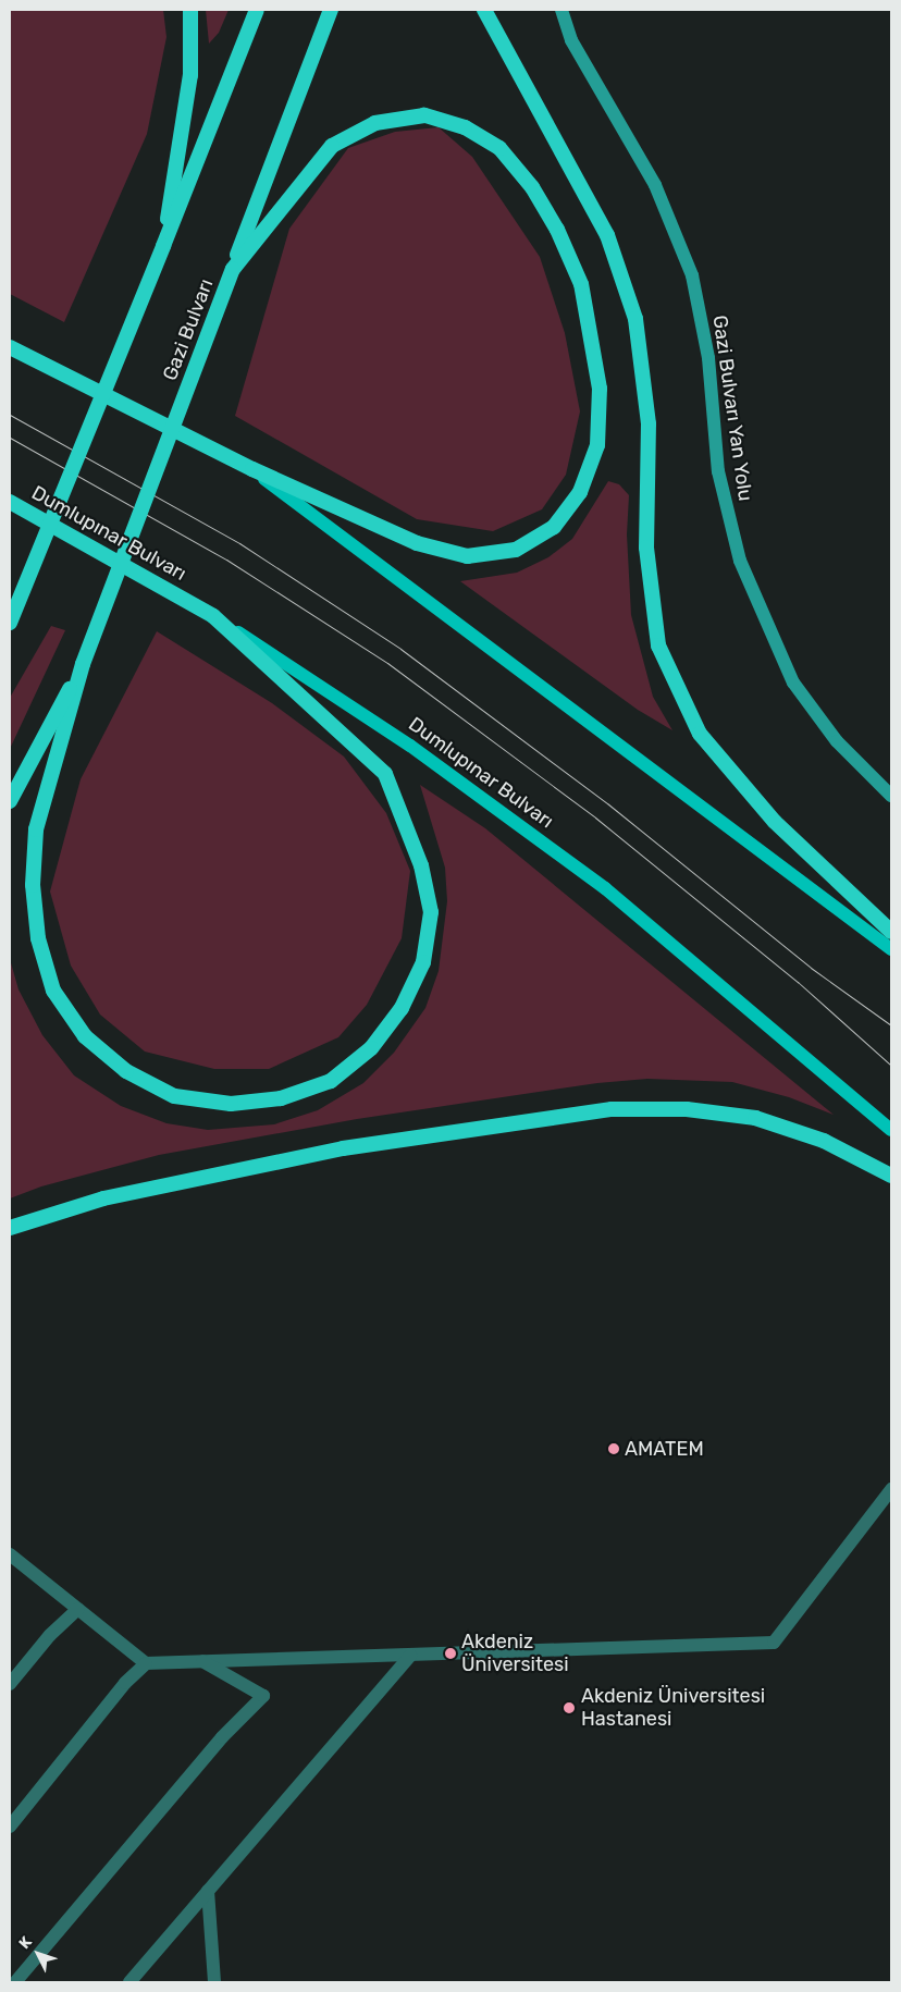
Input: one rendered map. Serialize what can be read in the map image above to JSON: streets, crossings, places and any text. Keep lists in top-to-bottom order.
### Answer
{
  "streets": {
    "highway": ["Gazi Bulvarı", "Dumlupınar Bulvarı"],
    "main road": ["Gazi Bulvarı Yan Yolu"]
  },
  "places": ["AMATEM", "Akdeniz Üniversitesi", "Akdeniz Üniversitesi Hastanesi"],
  "north": "top left"
}
